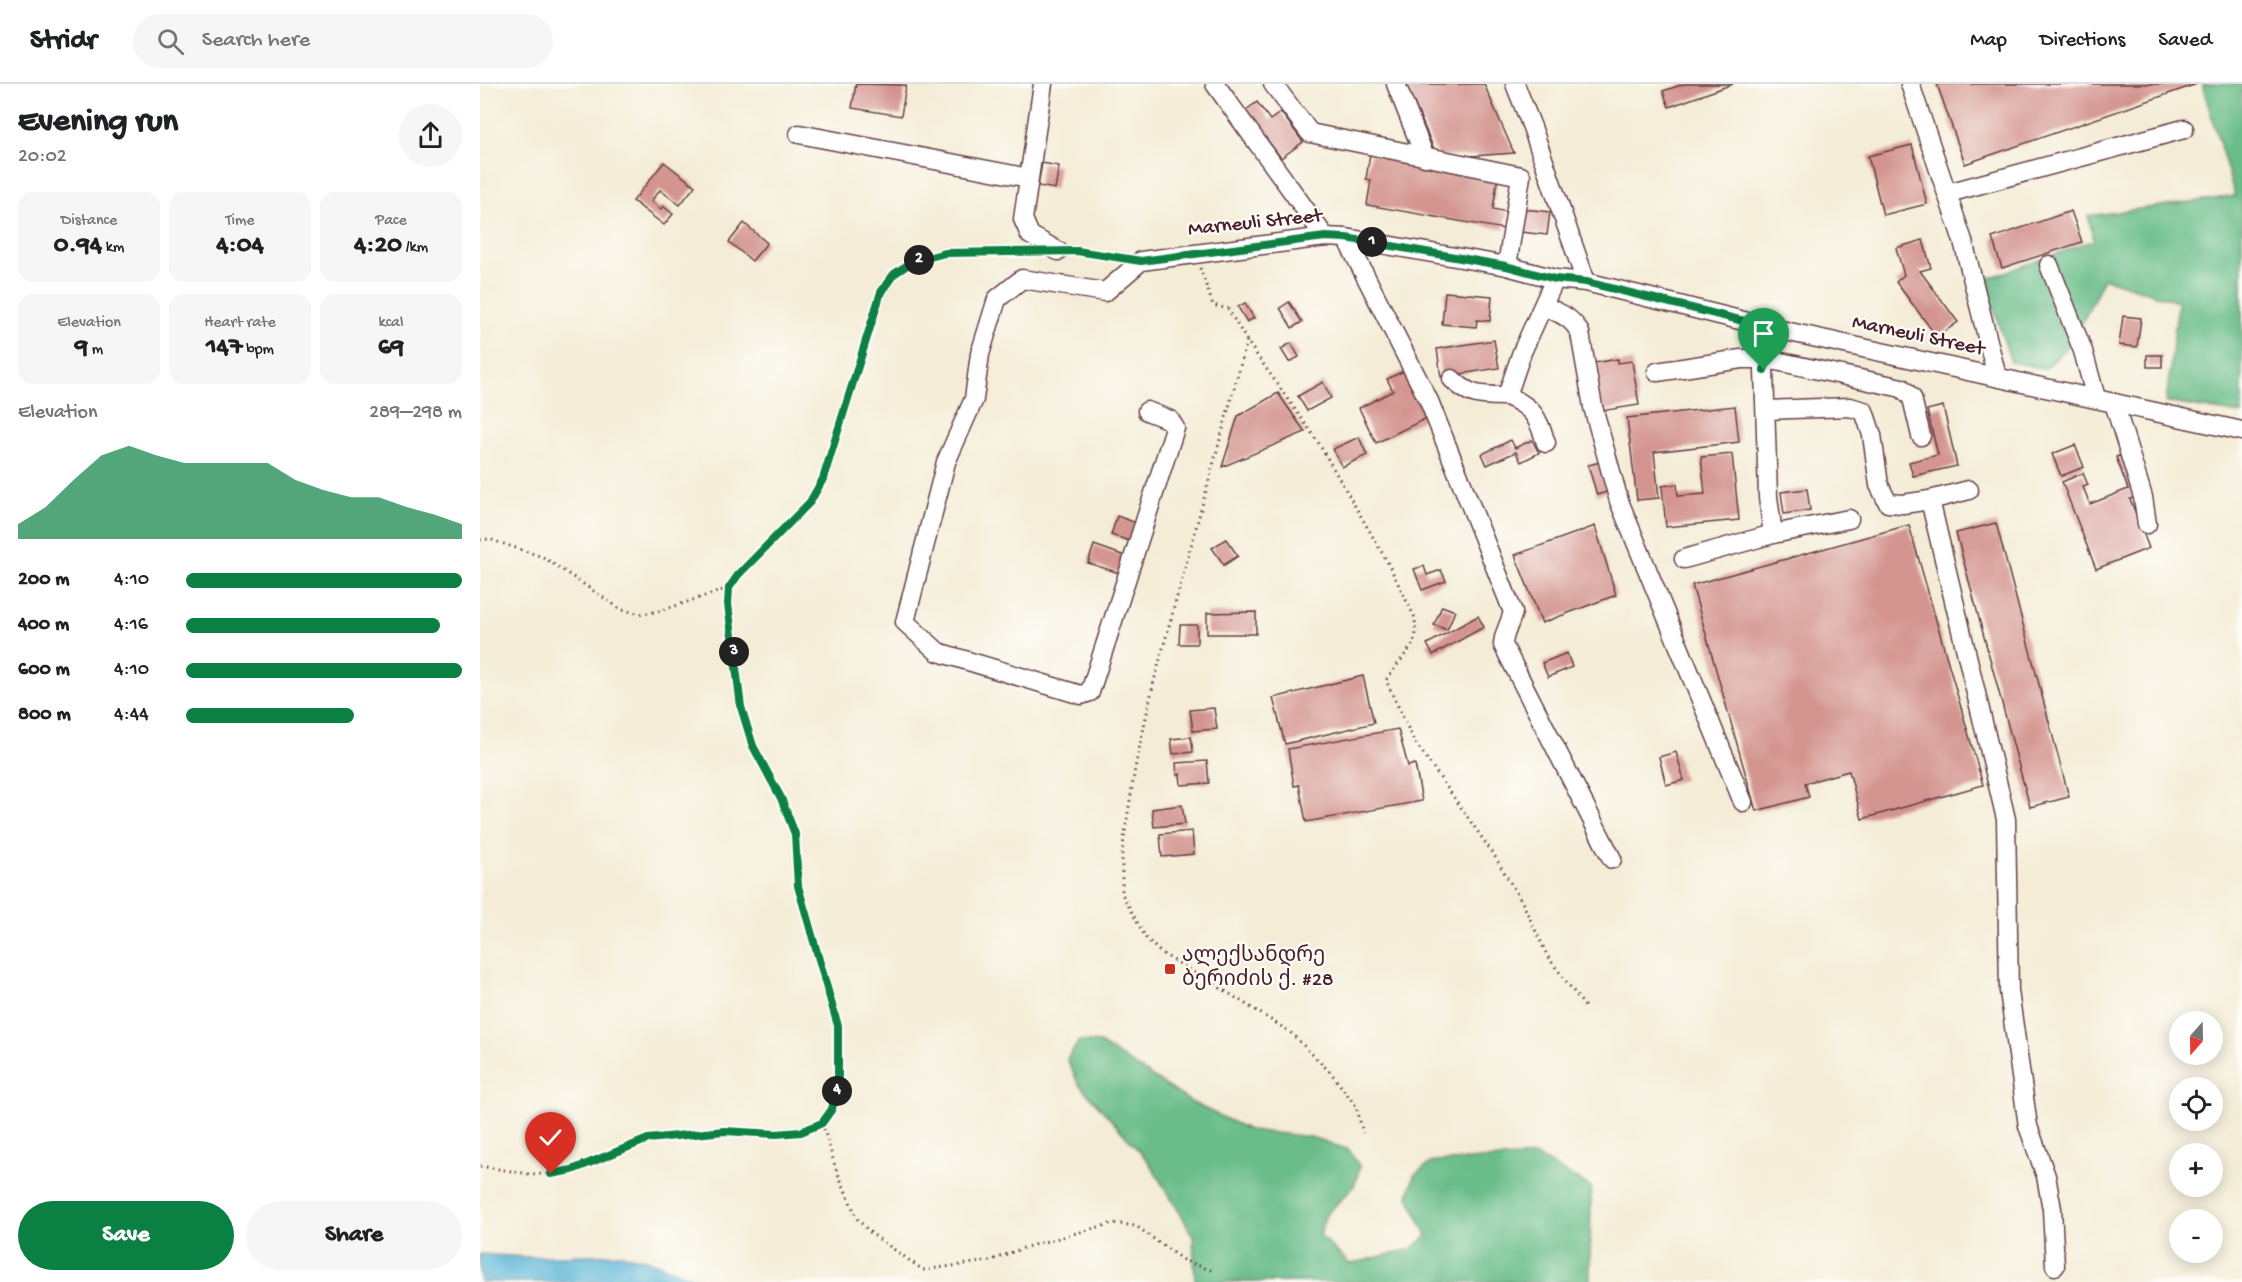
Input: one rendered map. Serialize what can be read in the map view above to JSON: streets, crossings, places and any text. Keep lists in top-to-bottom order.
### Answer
{
  "streets": {
    "street": ["Marneuli Street"]
  },
  "places": {
    "transit": ["ალექსანდრე ბერიძის ქ. #28"]
  },
  "north": "bottom",
  "page": {
    "header": "Stridr",
    "search": "Search here",
    "nav": ["Map", "Directions", "Saved"],
    "heading": ["Evening run", "20:02"],
    "stats": [
      ["Distance", "0.94 km"],
      ["Time", "4:04"],
      ["Pace", "4:20 /km"],
      ["Elevation", "9 m"],
      ["Heart rate", "147 bpm"],
      ["kcal", "69"]
    ],
    "pins": [
      "1",
      "2",
      "3",
      "4"
    ],
    "chart": ["Elevation", "289–298 m"],
    "list": [
      {
        "name": "200 m",
        "note": "4:10"
      },
      {
        "name": "400 m",
        "note": "4:16"
      },
      {
        "name": "600 m",
        "note": "4:10"
      },
      {
        "name": "800 m",
        "note": "4:44"
      }
    ],
    "map_buttons": ["+", "−"],
    "buttons": ["Save", "Share"]
  }
}
